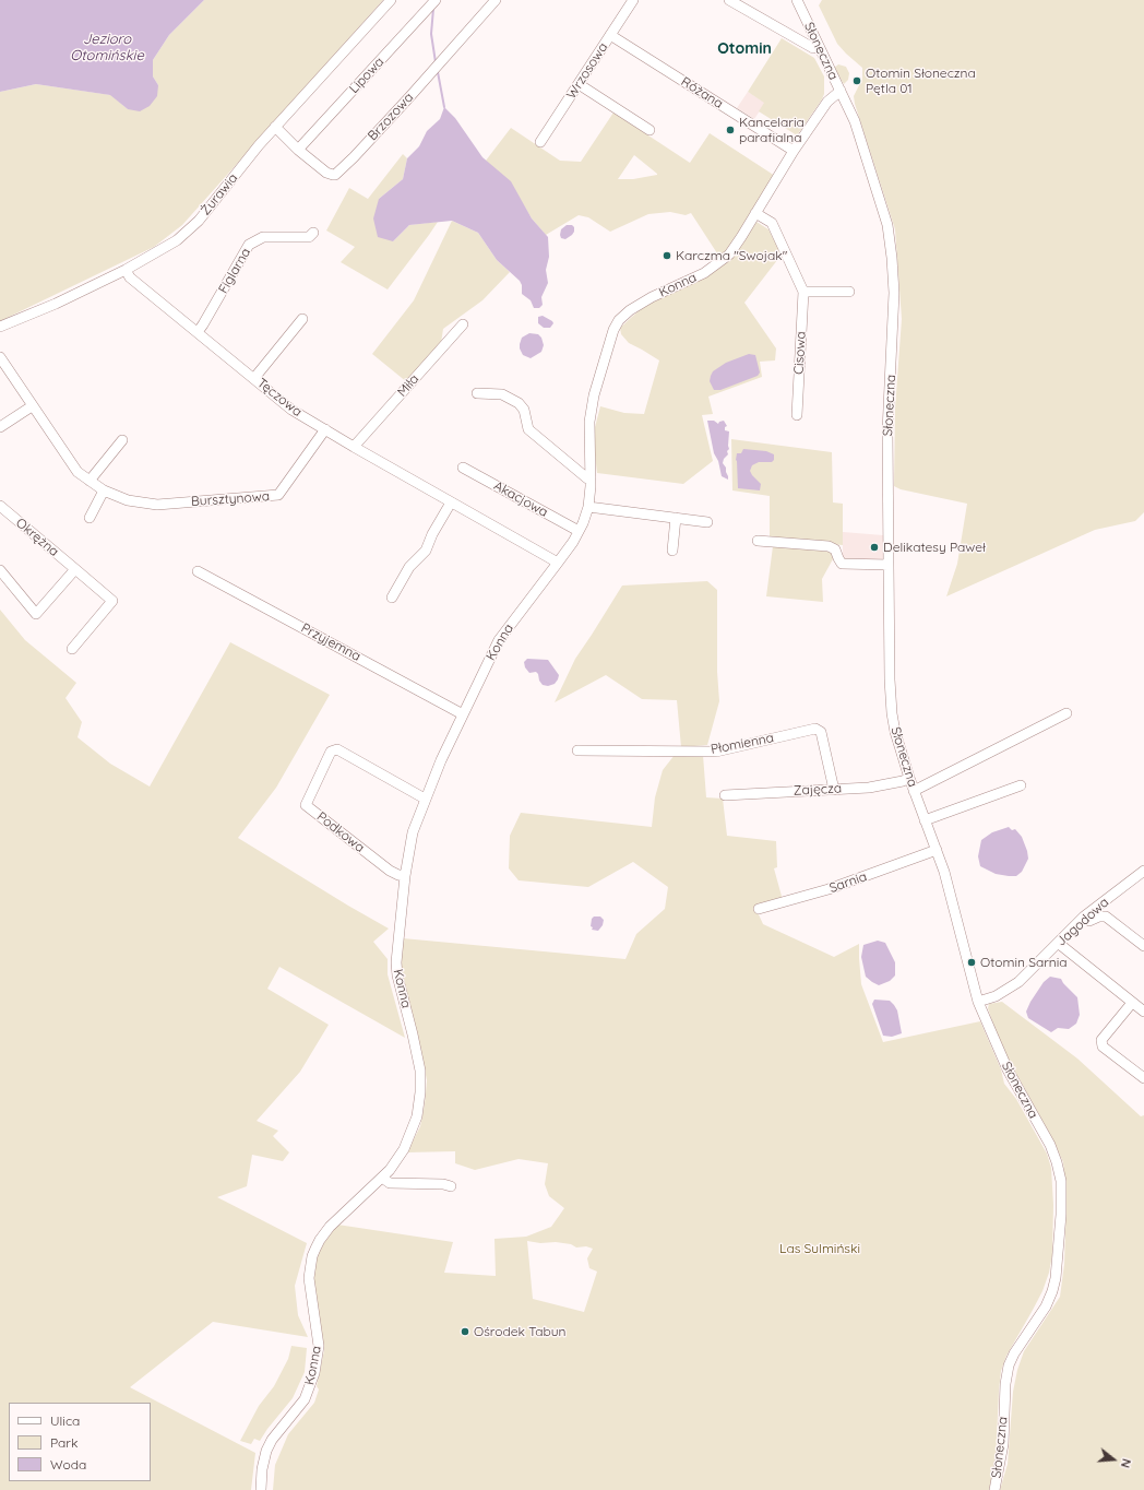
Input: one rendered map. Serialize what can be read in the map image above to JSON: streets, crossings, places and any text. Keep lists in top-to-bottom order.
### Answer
{
  "streets": {
    "street": [
      "Słoneczna",
      "Wrzosowa",
      "Lipowa",
      "Różana",
      "Brzozowa",
      "Żurawia",
      "Figlarna",
      "Konna",
      "Cisowa",
      "Miła",
      "Tęczowa",
      "Bursztynowa",
      "Akacjowa",
      "Okrężna",
      "Przyjemna",
      "Płomienna",
      "Zajęcza",
      "Podkowa",
      "Sarnia",
      "Jagodowa"
    ]
  },
  "crossings": [
    ["Słoneczna", "Konna"],
    ["Słoneczna", "Zajęcza"],
    ["Słoneczna", "Sarnia"],
    ["Słoneczna", "Jagodowa"],
    ["Wrzosowa", "Różana"],
    ["Lipowa", "Brzozowa"],
    ["Różana", "Konna"],
    ["Brzozowa", "Żurawia"],
    ["Żurawia", "Tęczowa"],
    ["Figlarna", "Tęczowa"],
    ["Konna", "Cisowa"],
    ["Konna", "Tęczowa"],
    ["Konna", "Akacjowa"],
    ["Konna", "Przyjemna"],
    ["Konna", "Podkowa"],
    ["Miła", "Tęczowa"],
    ["Tęczowa", "Bursztynowa"],
    ["Płomienna", "Zajęcza"]
  ],
  "districts": ["Otomin"],
  "water": ["Jezioro Otomińskie"],
  "parks": ["Las Sulmiński"],
  "places": [
    "Otomin Słoneczna Pętla 01",
    "Kancelaria parafialna",
    "Karczma \"Swojak\"",
    "Delikatesy Paweł",
    "Otomin Sarnia",
    "Ośrodek Tabun"
  ],
  "legend": ["Ulica", "Park", "Woda"],
  "north": "right"
}
